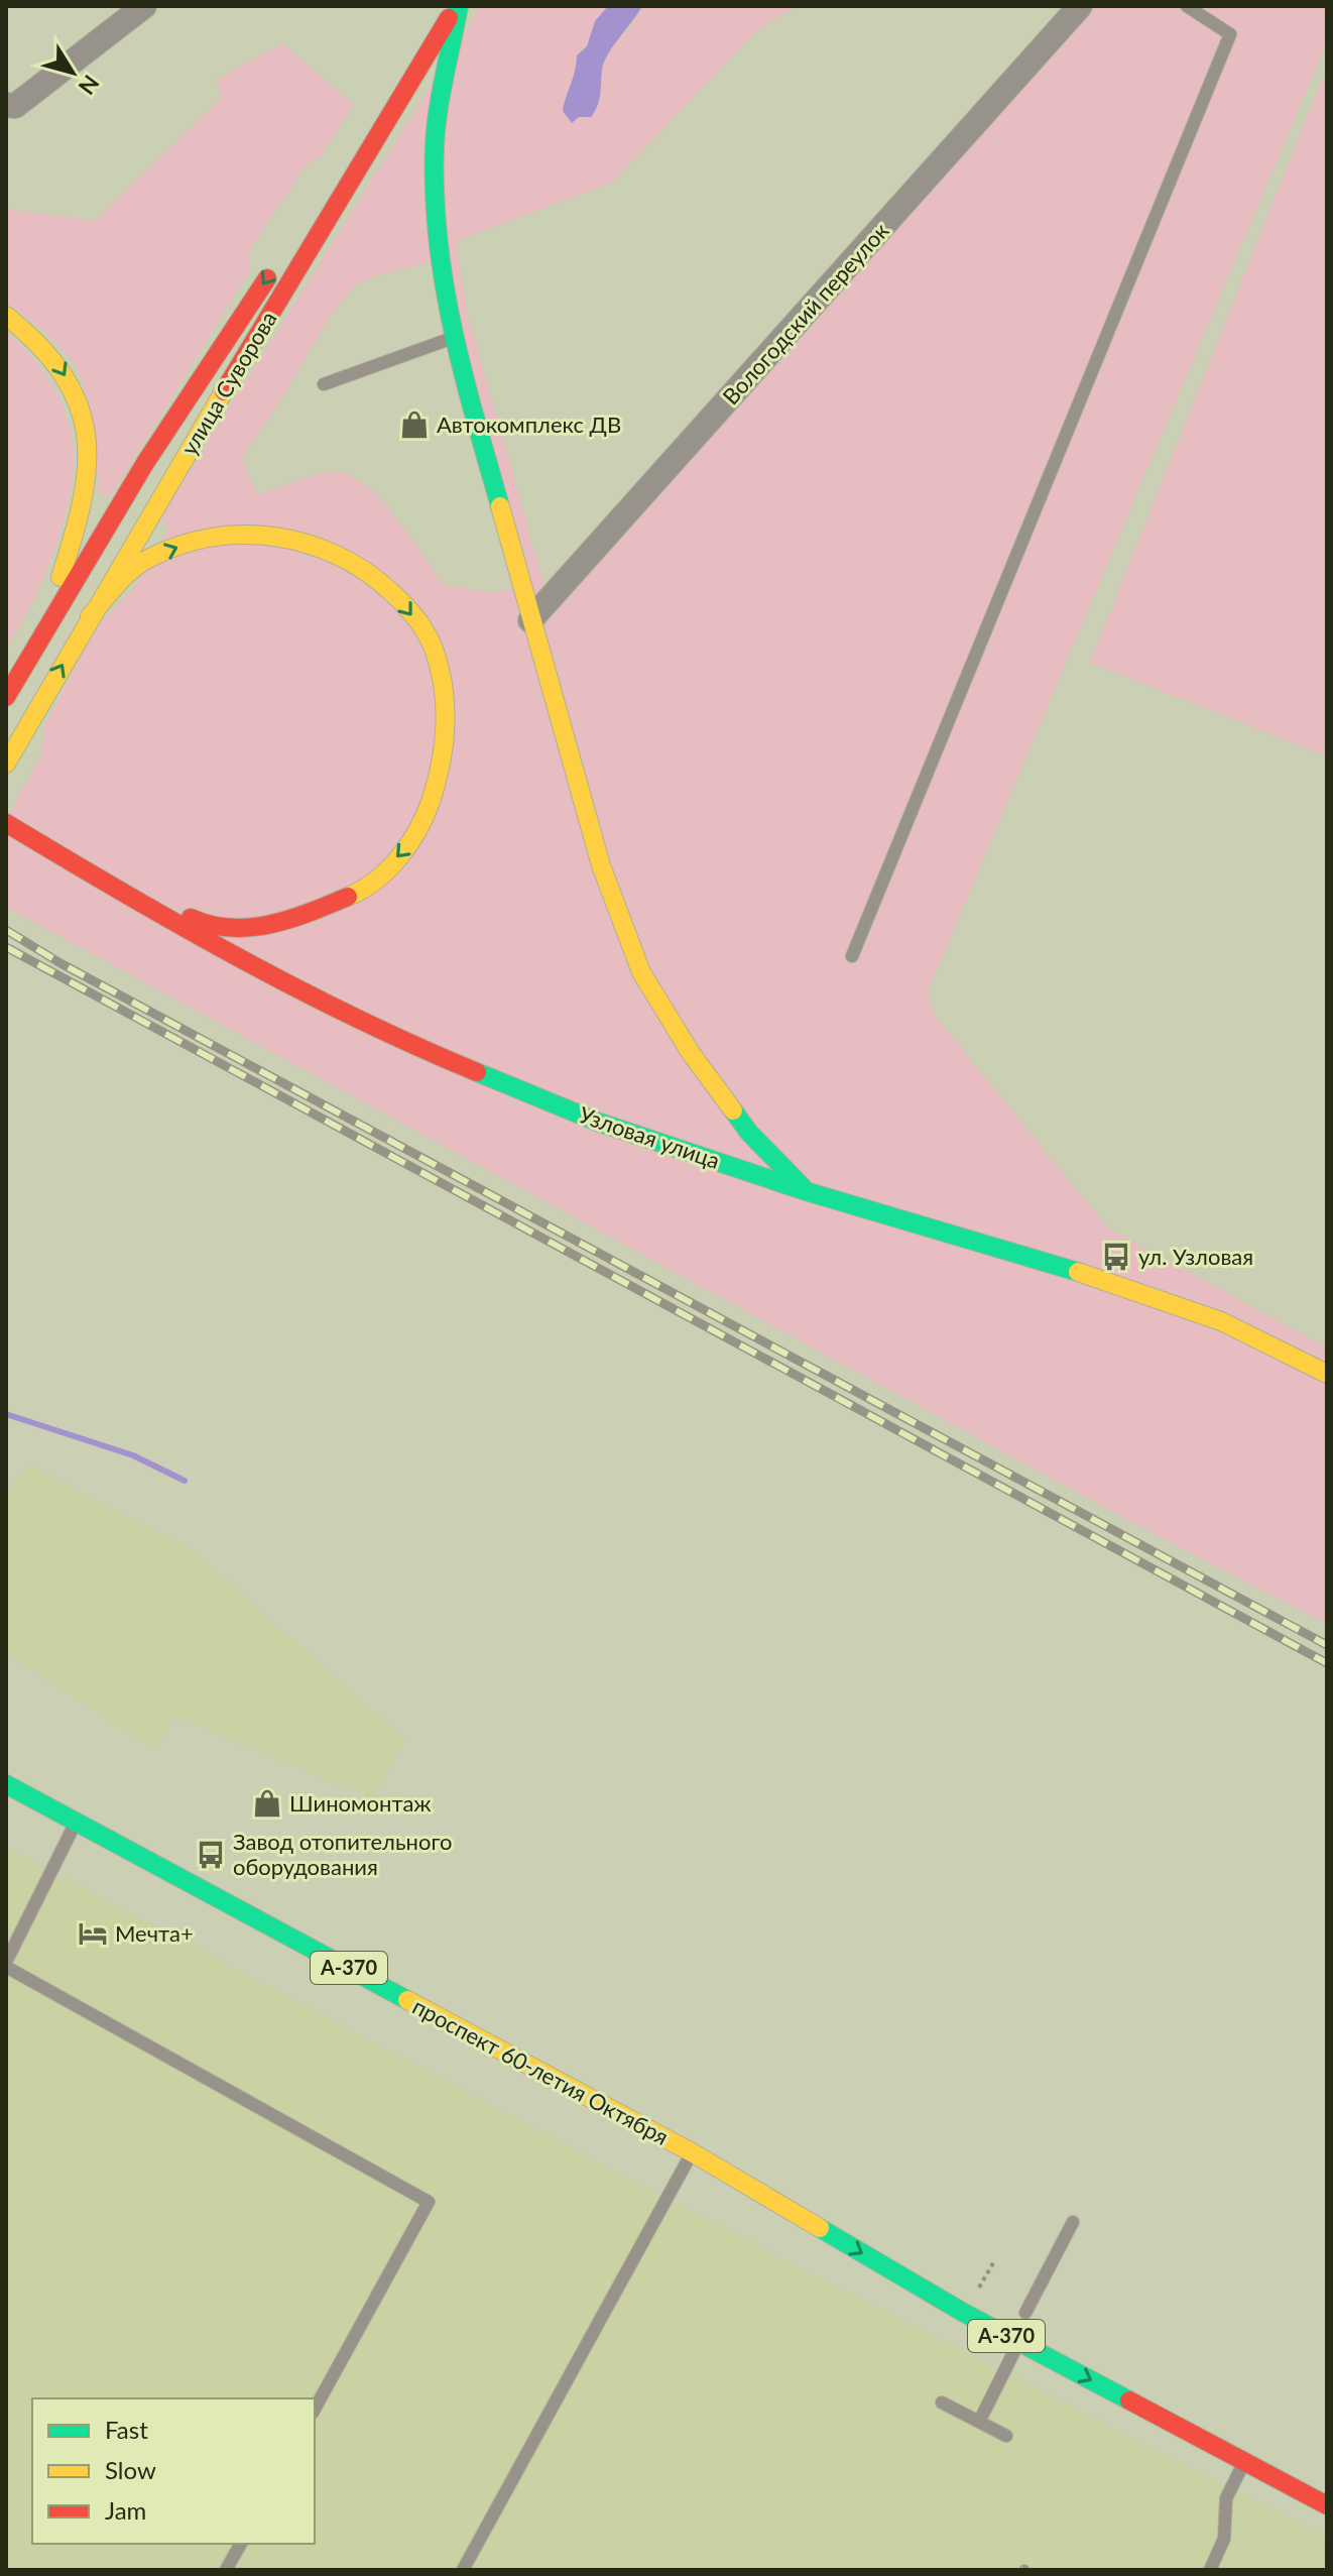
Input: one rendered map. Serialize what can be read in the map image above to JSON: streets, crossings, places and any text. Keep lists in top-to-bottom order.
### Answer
{
  "streets": {
    "main road": [
      "улица Суворова",
      "Узловая улица",
      "А-370",
      "проспект 60-летия Октября"
    ],
    "street": ["Вологодский переулок"]
  },
  "places": {
    "shop": ["Автокомплекс ДВ", "Шиномонтаж"],
    "bus stop": ["ул. Узловая", "Завод отопительного оборудования"],
    "hotel": ["Мечта+"]
  },
  "legend": ["Fast", "Slow", "Jam"],
  "north": "bottom right"
}
